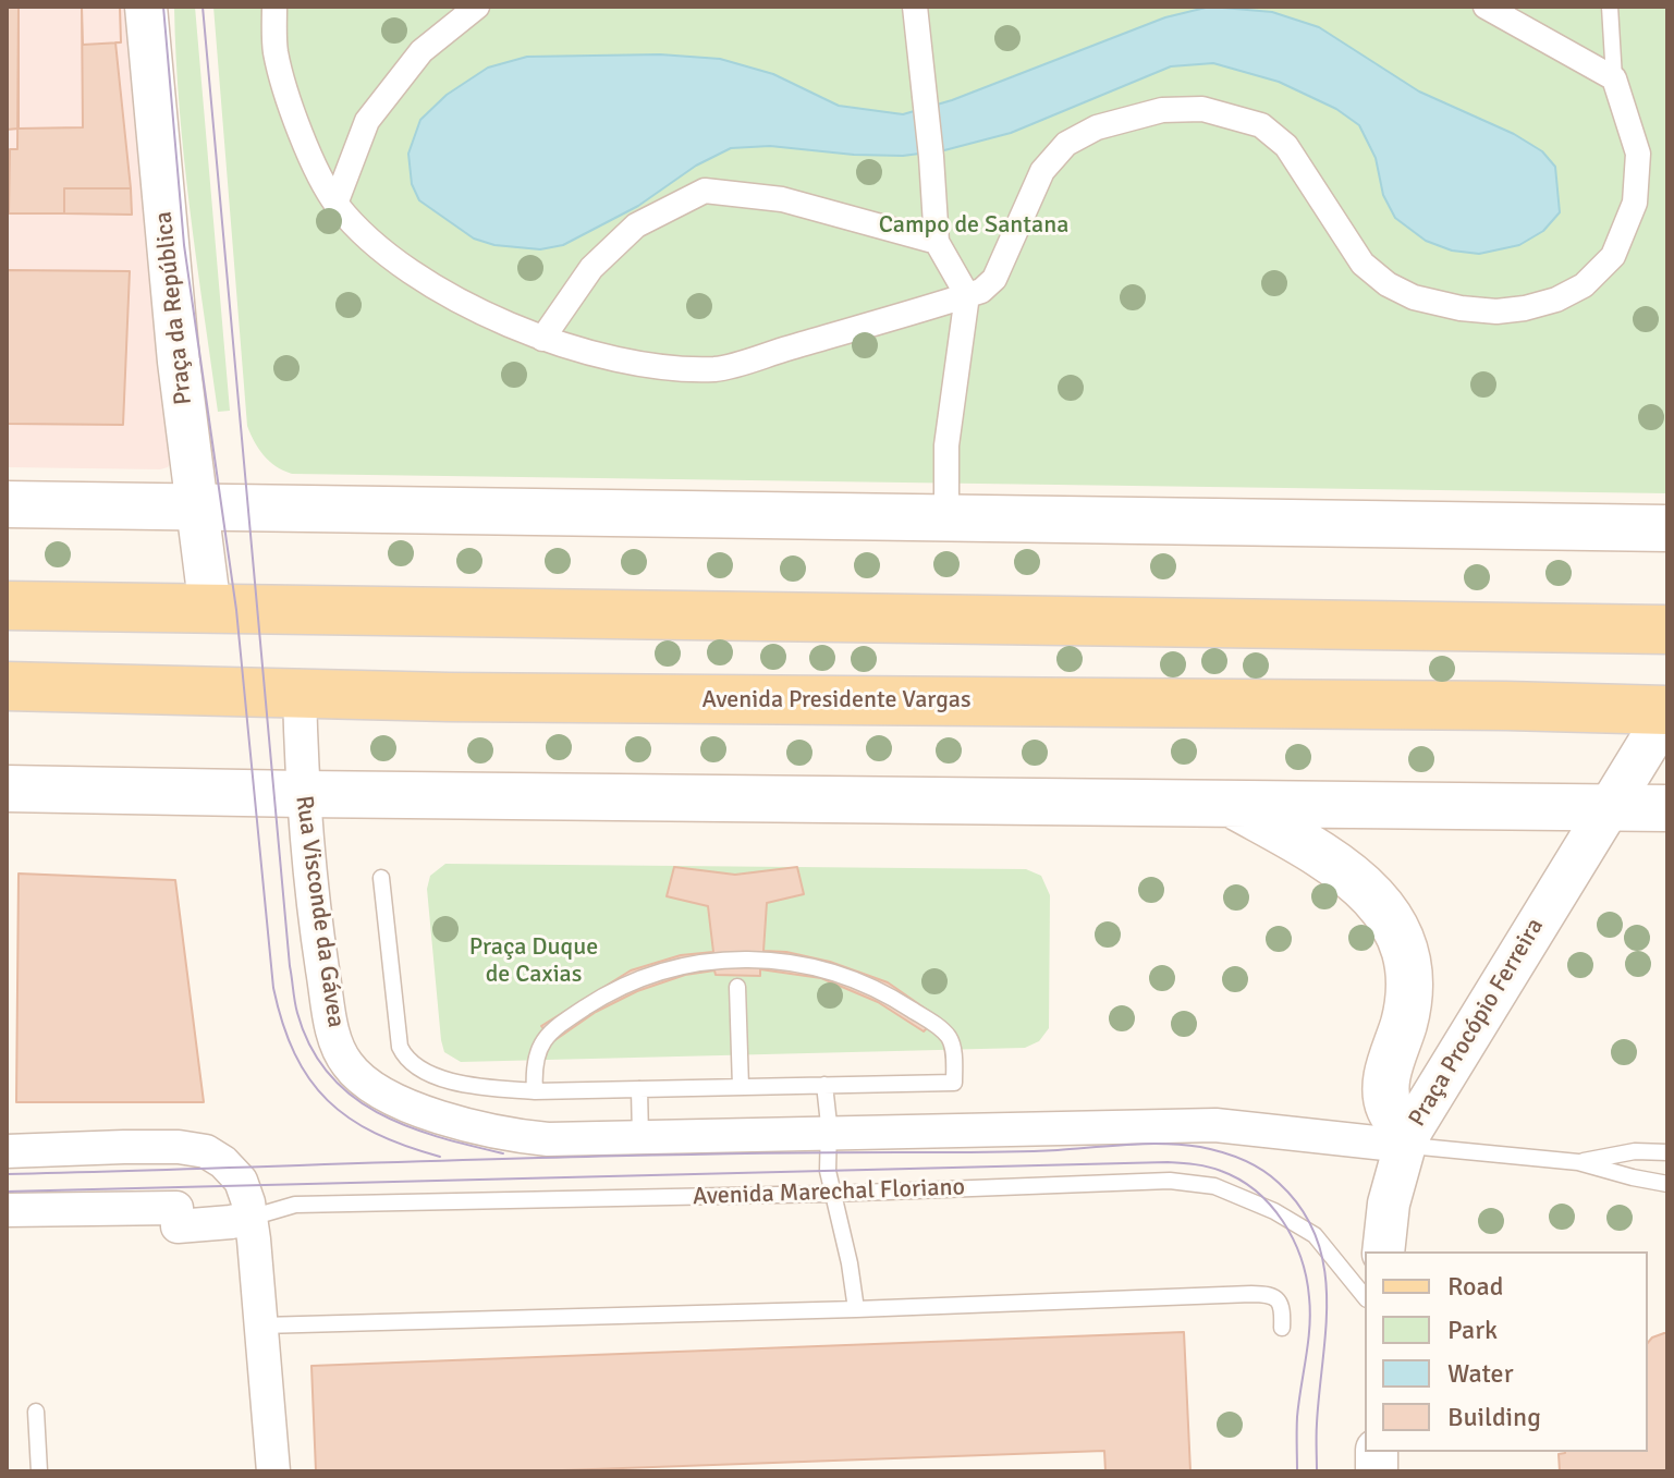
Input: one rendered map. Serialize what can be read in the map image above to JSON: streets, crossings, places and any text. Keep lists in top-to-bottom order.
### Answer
{
  "streets": {
    "main road": ["Avenida Presidente Vargas"],
    "street": [
      "Praça da República",
      "Rua Visconde da Gávea",
      "Praça Procópio Ferreira",
      "Avenida Marechal Floriano"
    ]
  },
  "crossings": [
    ["Avenida Presidente Vargas", "Rua Visconde da Gávea"],
    ["Avenida Presidente Vargas", "Praça Procópio Ferreira"]
  ],
  "parks": ["Campo de Santana", "Praça Duque de Caxias"],
  "legend": [
    "Road",
    "Park",
    "Water",
    "Building"
  ]
}
